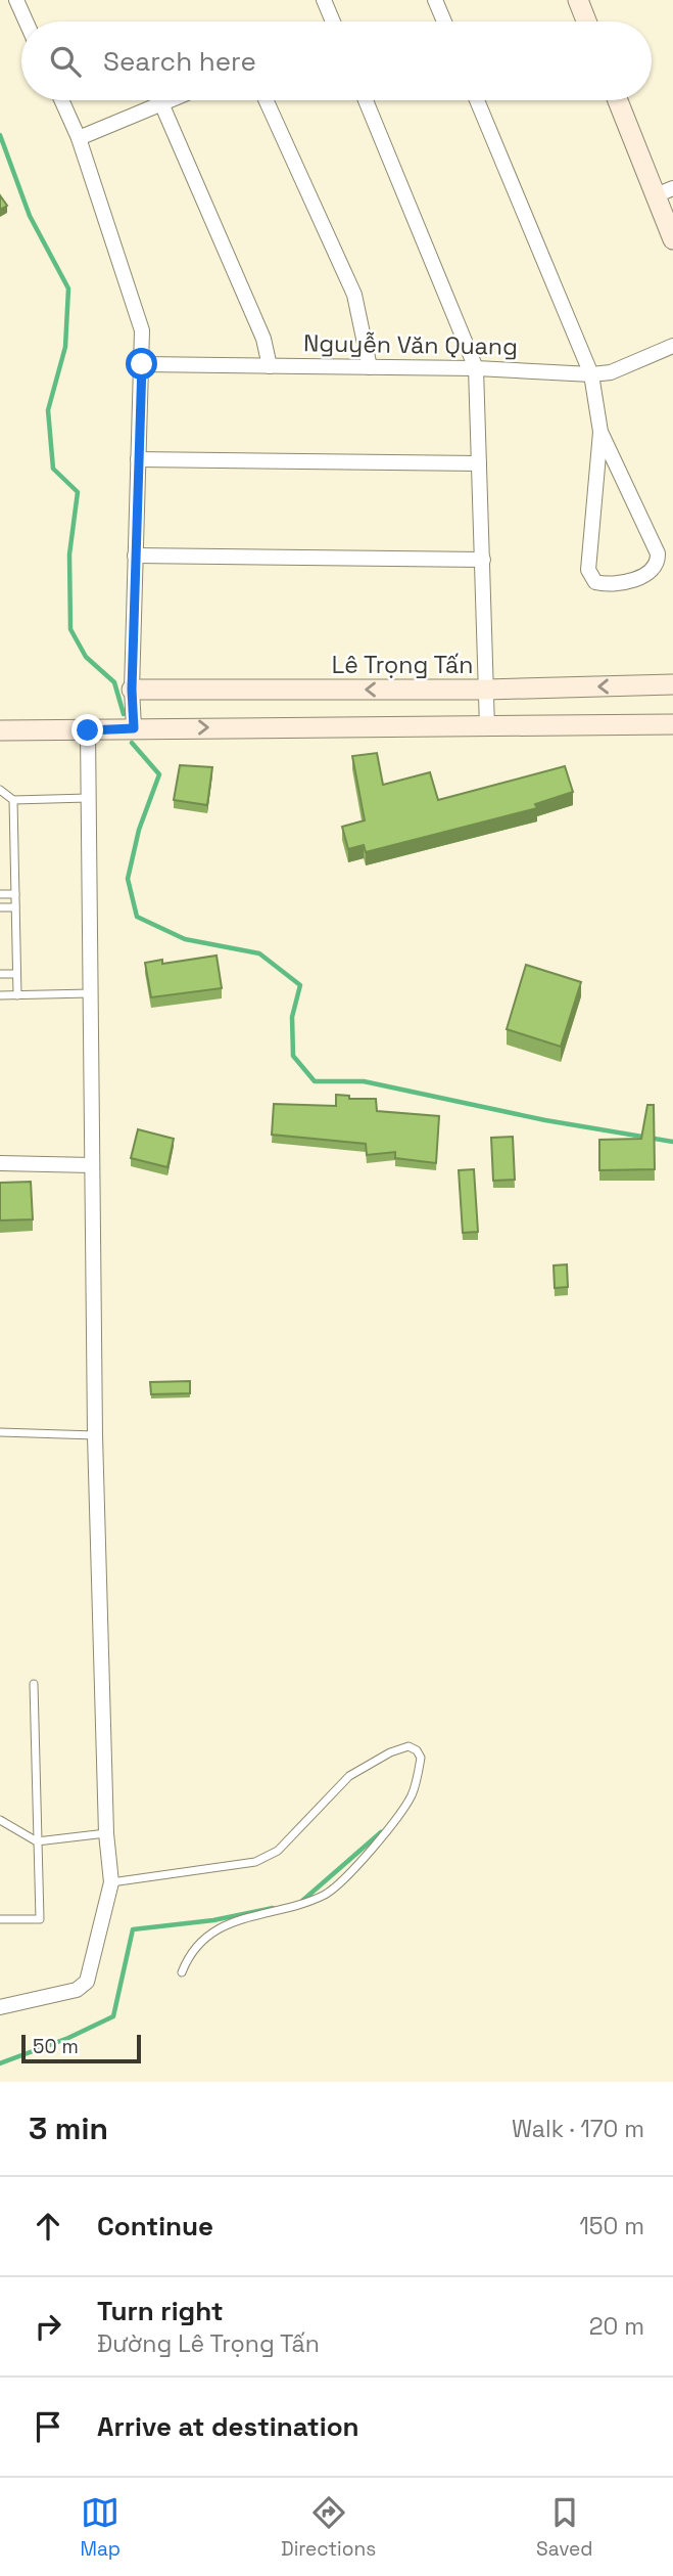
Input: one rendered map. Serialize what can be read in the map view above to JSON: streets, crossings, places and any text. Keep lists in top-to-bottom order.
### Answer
{
  "streets": {
    "street": ["Nguyễn Văn Quang", "Lê Trọng Tấn"]
  },
  "scale_bar": "50 m",
  "page": {
    "search": "Search here",
    "scale": "50 m",
    "heading": ["3 min", "Walk · 170 m"],
    "list": [
      ["Continue", "150 m"],
      ["Turn right", "Đường Lê Trọng Tấn", "20 m"],
      "Arrive at destination"
    ],
    "nav": ["Map", "Directions", "Saved"]
  }
}
